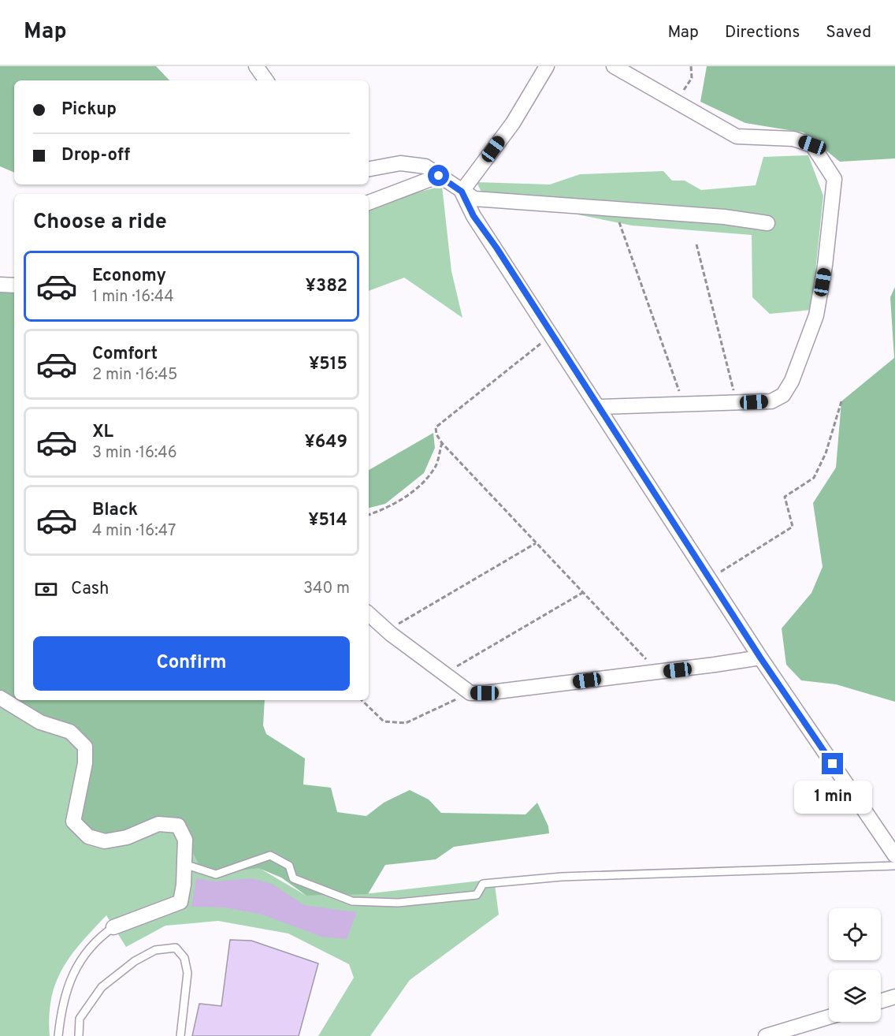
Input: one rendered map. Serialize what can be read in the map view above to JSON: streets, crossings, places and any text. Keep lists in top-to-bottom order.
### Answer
{
  "page": {
    "header": "Map",
    "nav": ["Map", "Directions", "Saved"],
    "banner": ["Pickup", "Drop-off"],
    "heading": "Choose a ride",
    "list": [
      {
        "name": "Economy",
        "note": "1 min · 16:44",
        "value": "¥382"
      },
      {
        "name": "Comfort",
        "note": "2 min · 16:45",
        "value": "¥515"
      },
      {
        "name": "XL",
        "note": "3 min · 16:46",
        "value": "¥649"
      },
      {
        "name": "Black",
        "note": "4 min · 16:47",
        "value": "¥514"
      }
    ],
    "pay": ["Cash", "340 m"],
    "buttons": "Confirm",
    "bubble": "1 min"
  }
}
